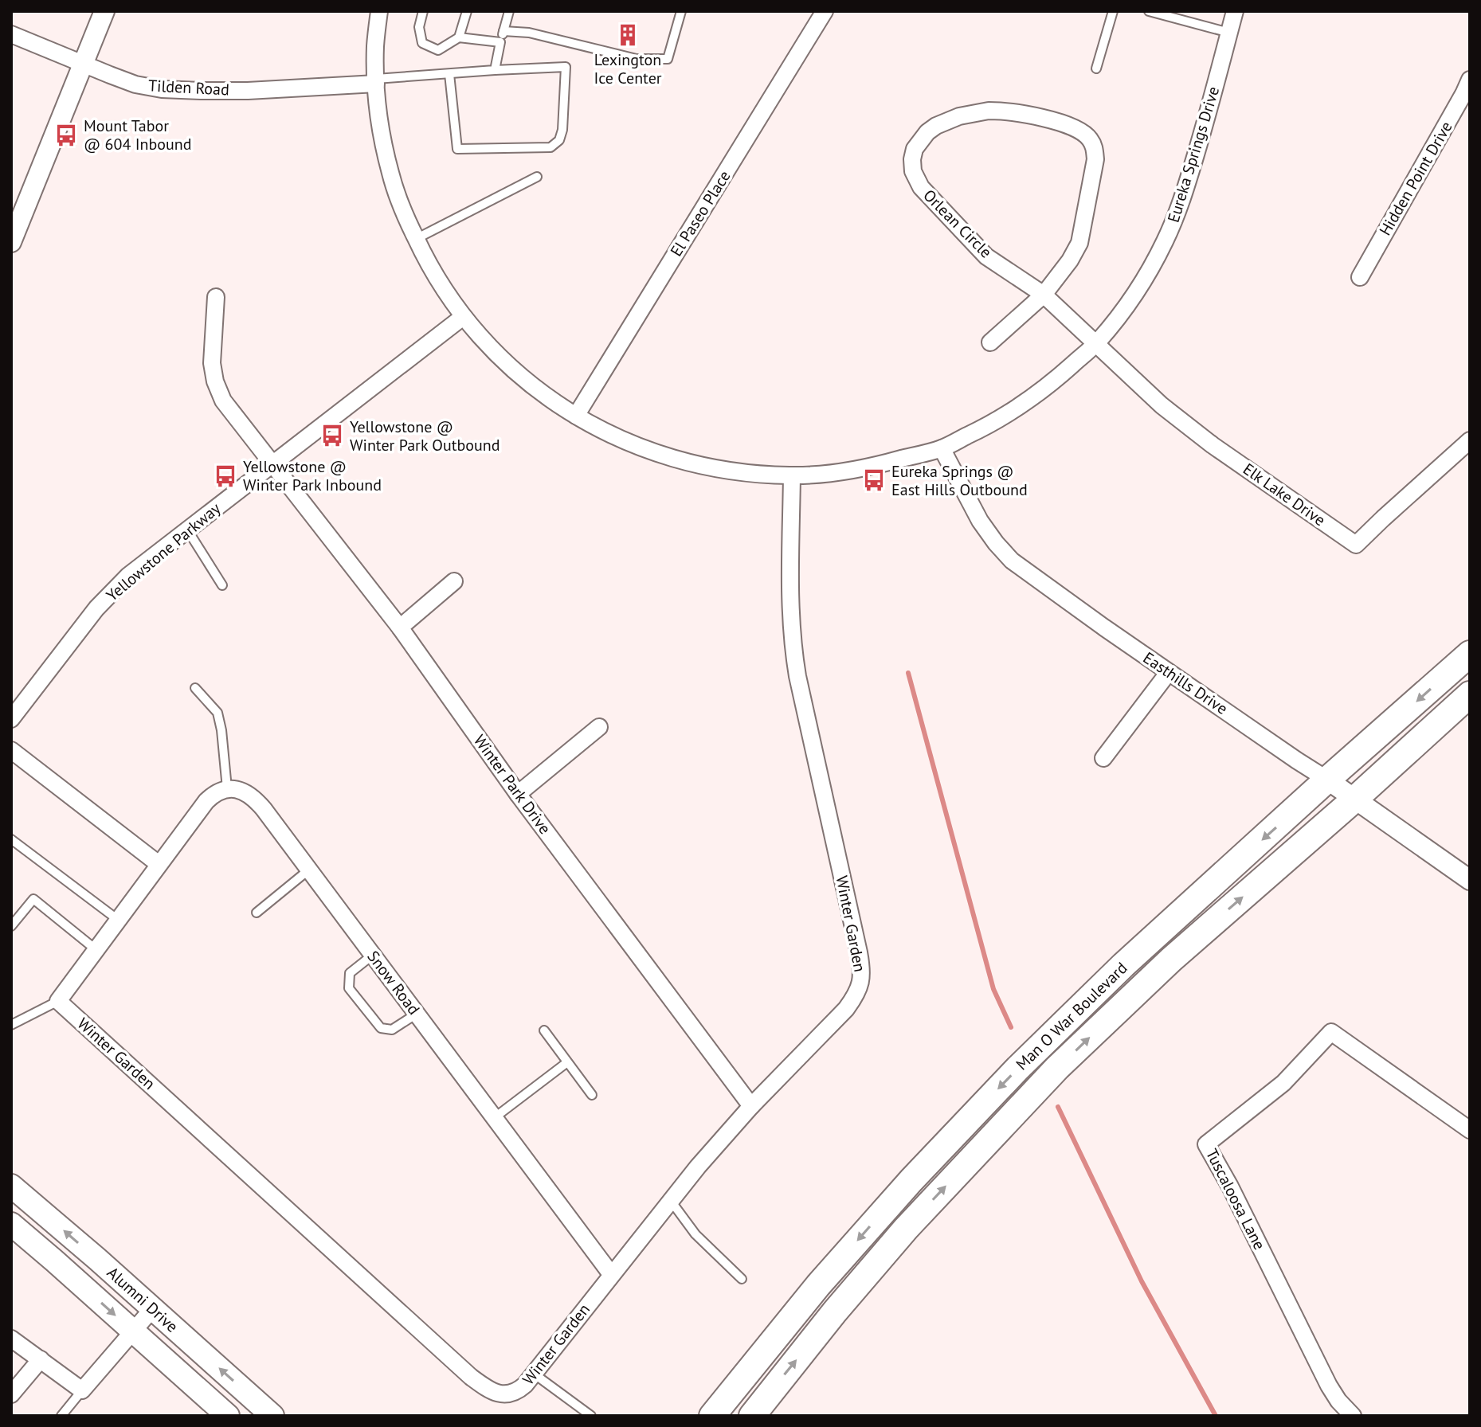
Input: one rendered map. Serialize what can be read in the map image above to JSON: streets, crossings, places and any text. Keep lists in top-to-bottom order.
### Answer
{
  "streets": {
    "main road": ["Man O War Boulevard", "Alumni Drive"],
    "street": [
      "Tilden Road",
      "Eureka Springs Drive",
      "Hidden Point Drive",
      "El Paseo Place",
      "Orlean Circle",
      "Elk Lake Drive",
      "Yellowstone Parkway",
      "Easthills Drive",
      "Winter Park Drive",
      "Winter Garden",
      "Snow Road",
      "Tuscaloosa Lane"
    ]
  },
  "crossings": [
    ["Tilden Road", "Eureka Springs Drive"],
    ["Eureka Springs Drive", "El Paseo Place"],
    ["Eureka Springs Drive", "Orlean Circle"],
    ["Eureka Springs Drive", "Elk Lake Drive"],
    ["Eureka Springs Drive", "Yellowstone Parkway"],
    ["Eureka Springs Drive", "Easthills Drive"],
    ["Eureka Springs Drive", "Winter Garden"],
    ["Orlean Circle", "Elk Lake Drive"],
    ["Yellowstone Parkway", "Winter Park Drive"],
    ["Easthills Drive", "Man O War Boulevard"],
    ["Winter Park Drive", "Winter Garden"],
    ["Winter Garden", "Snow Road"]
  ],
  "places": {
    "building": ["Lexington Ice Center"],
    "bus stop": [
      "Mount Tabor @ 604 Inbound",
      "Yellowstone @ Winter Park Outbound",
      "Yellowstone @ Winter Park Inbound",
      "Eureka Springs @ East Hills Outbound"
    ]
  }
}
